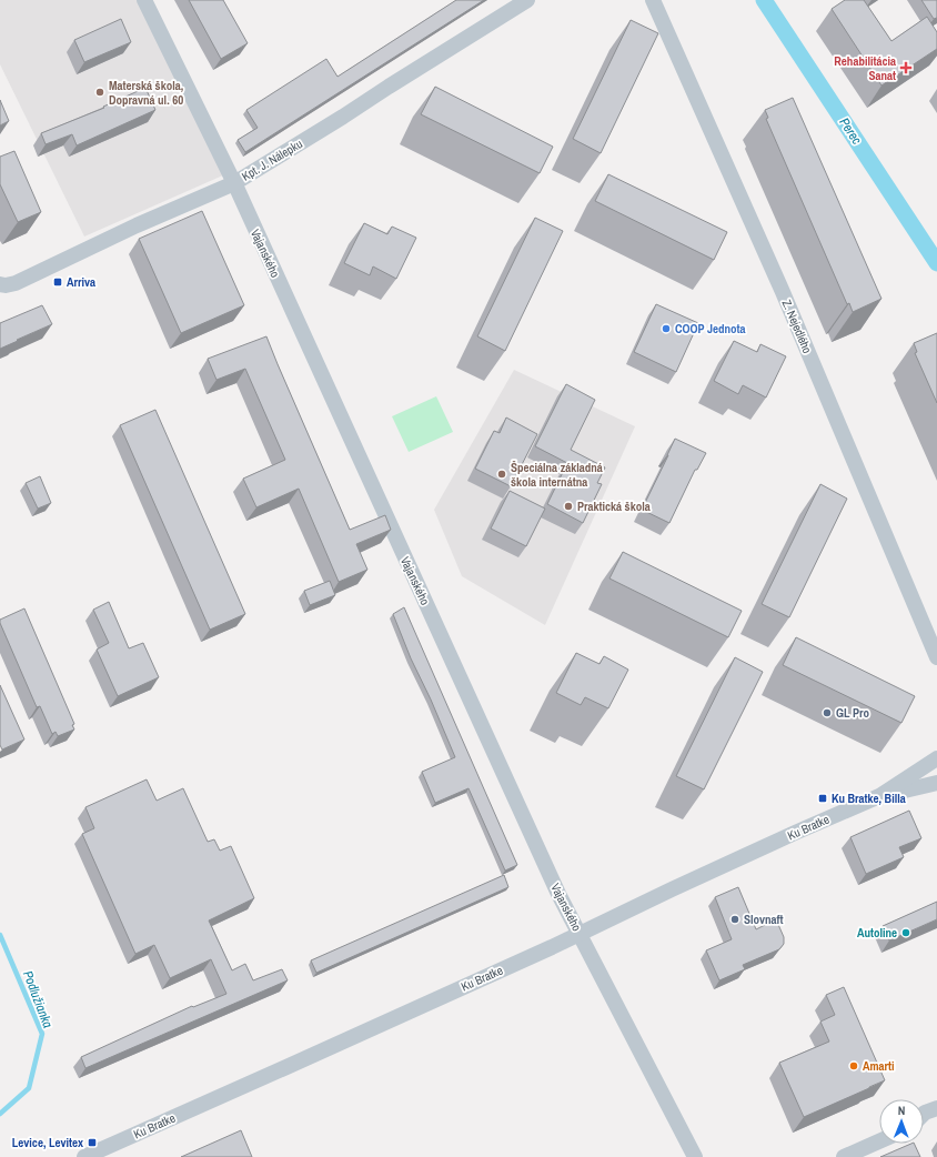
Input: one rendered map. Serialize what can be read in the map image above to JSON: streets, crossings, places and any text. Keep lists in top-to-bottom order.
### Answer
{
  "streets": {
    "street": [
      "Kpt. J. Nálepku",
      "Vajanského",
      "Z. Nejedlého",
      "Ku Bratke"
    ]
  },
  "crossings": [
    ["Kpt. J. Nálepku", "Vajanského"],
    ["Vajanského", "Ku Bratke"]
  ],
  "water": ["Perec", "Podlužianka"],
  "places": {
    "health": ["Rehabilitácia Sanat"],
    "other": [
      "Materská škola, Dopravná ul. 60",
      "COOP Jednota",
      "Špeciálna základná škola internátna",
      "Praktická škola",
      "GL Pro",
      "Slovnaft",
      "Autoline",
      "Amarti"
    ],
    "transit": ["Arriva", "Ku Bratke, Billa", "Levice, Levitex"]
  },
  "north": "top"
}
